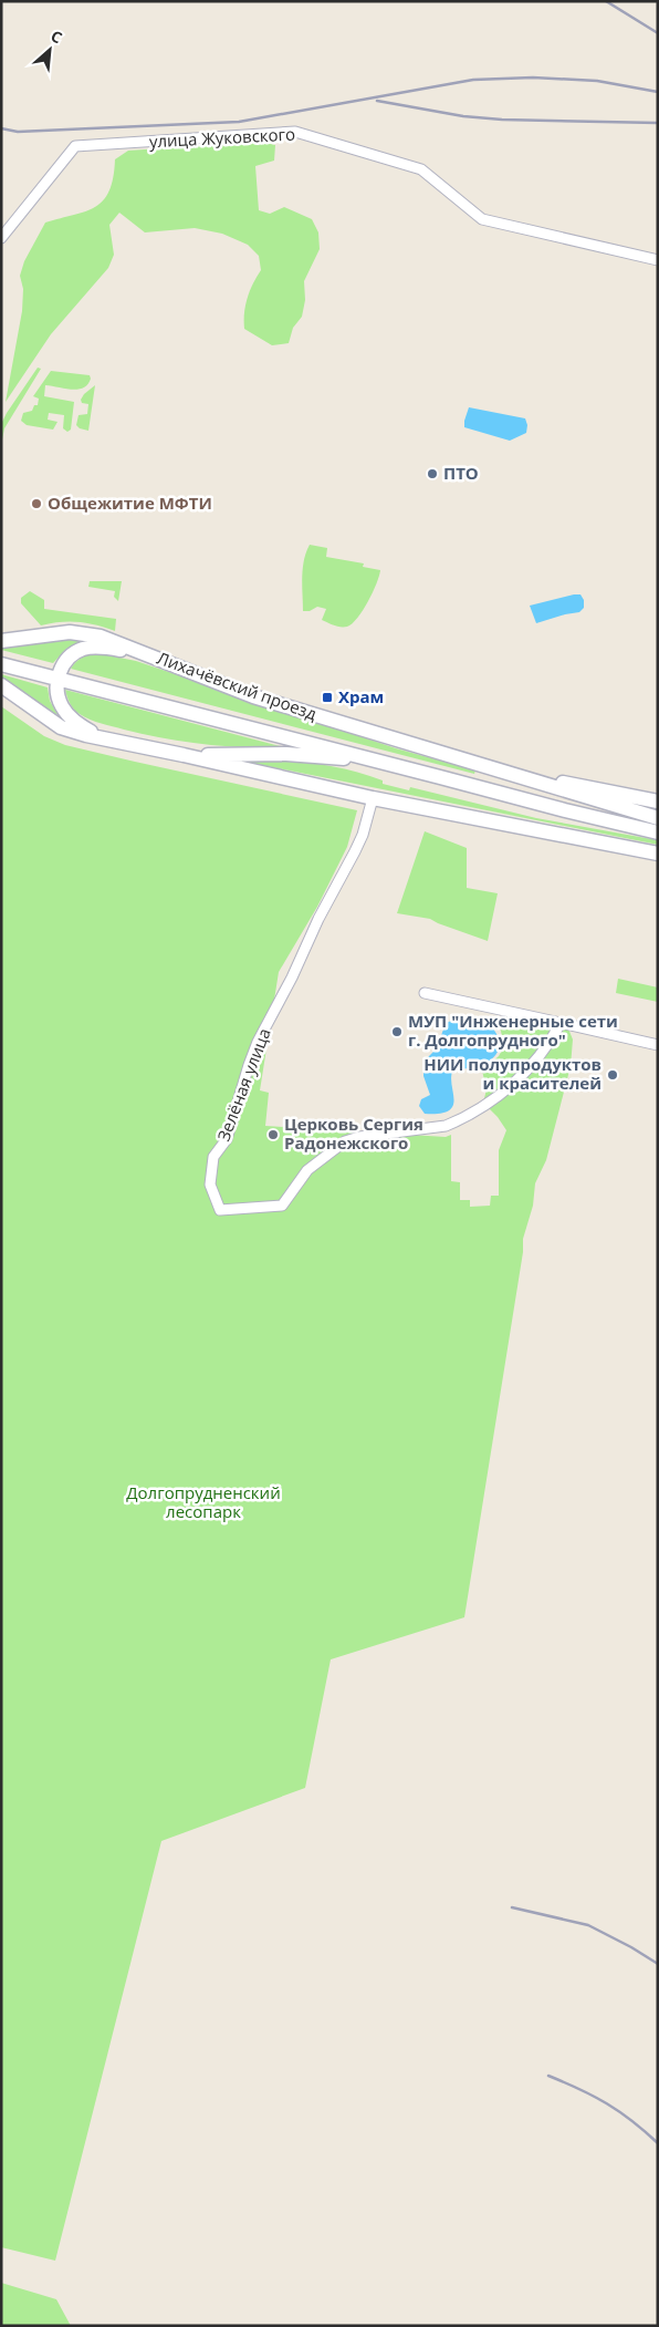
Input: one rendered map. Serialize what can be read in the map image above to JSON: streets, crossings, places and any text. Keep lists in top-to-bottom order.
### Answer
{
  "streets": {
    "main road": ["Лихачёвский проезд"],
    "street": ["улица Жуковского", "Зелёная улица"]
  },
  "parks": ["Долгопрудненский лесопарк"],
  "places": {
    "other": [
      "ПТО",
      "Общежитие МФТИ",
      "МУП \"Инженерные сети г. Долгопрудного\"",
      "НИИ полупродуктов и красителей",
      "Церковь Сергия Радонежского"
    ],
    "transit": ["Храм"]
  },
  "north": "top right"
}
